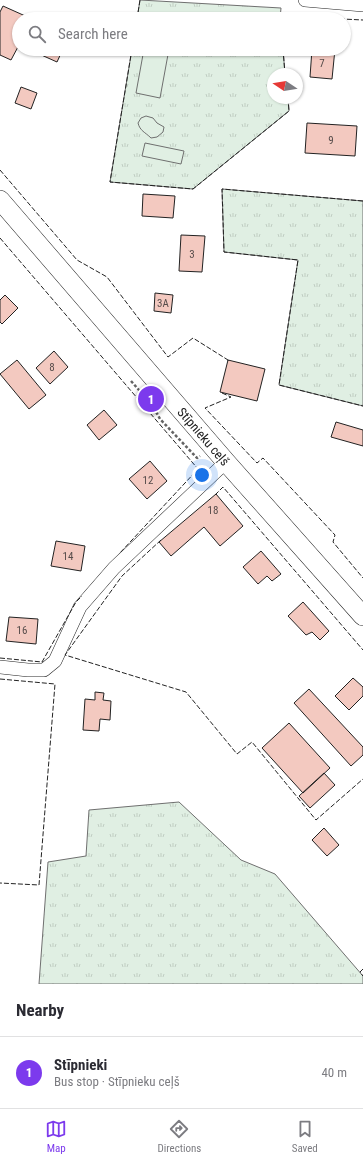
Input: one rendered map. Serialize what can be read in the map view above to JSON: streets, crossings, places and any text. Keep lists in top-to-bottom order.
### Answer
{
  "streets": {
    "main road": ["Stīpnieku ceļš"]
  },
  "house_numbers": [
    "7",
    "9",
    "3",
    "3A",
    "8",
    "12",
    "18",
    "14",
    "16"
  ],
  "north": "left",
  "page": {
    "search": "Search here",
    "pins": "1",
    "heading": "Nearby",
    "list": [
      {
        "mark": "1",
        "name": "Stīpnieki",
        "note": "Bus stop · Stīpnieku ceļš",
        "value": "40 m"
      }
    ],
    "nav": ["Map", "Directions", "Saved"]
  }
}
